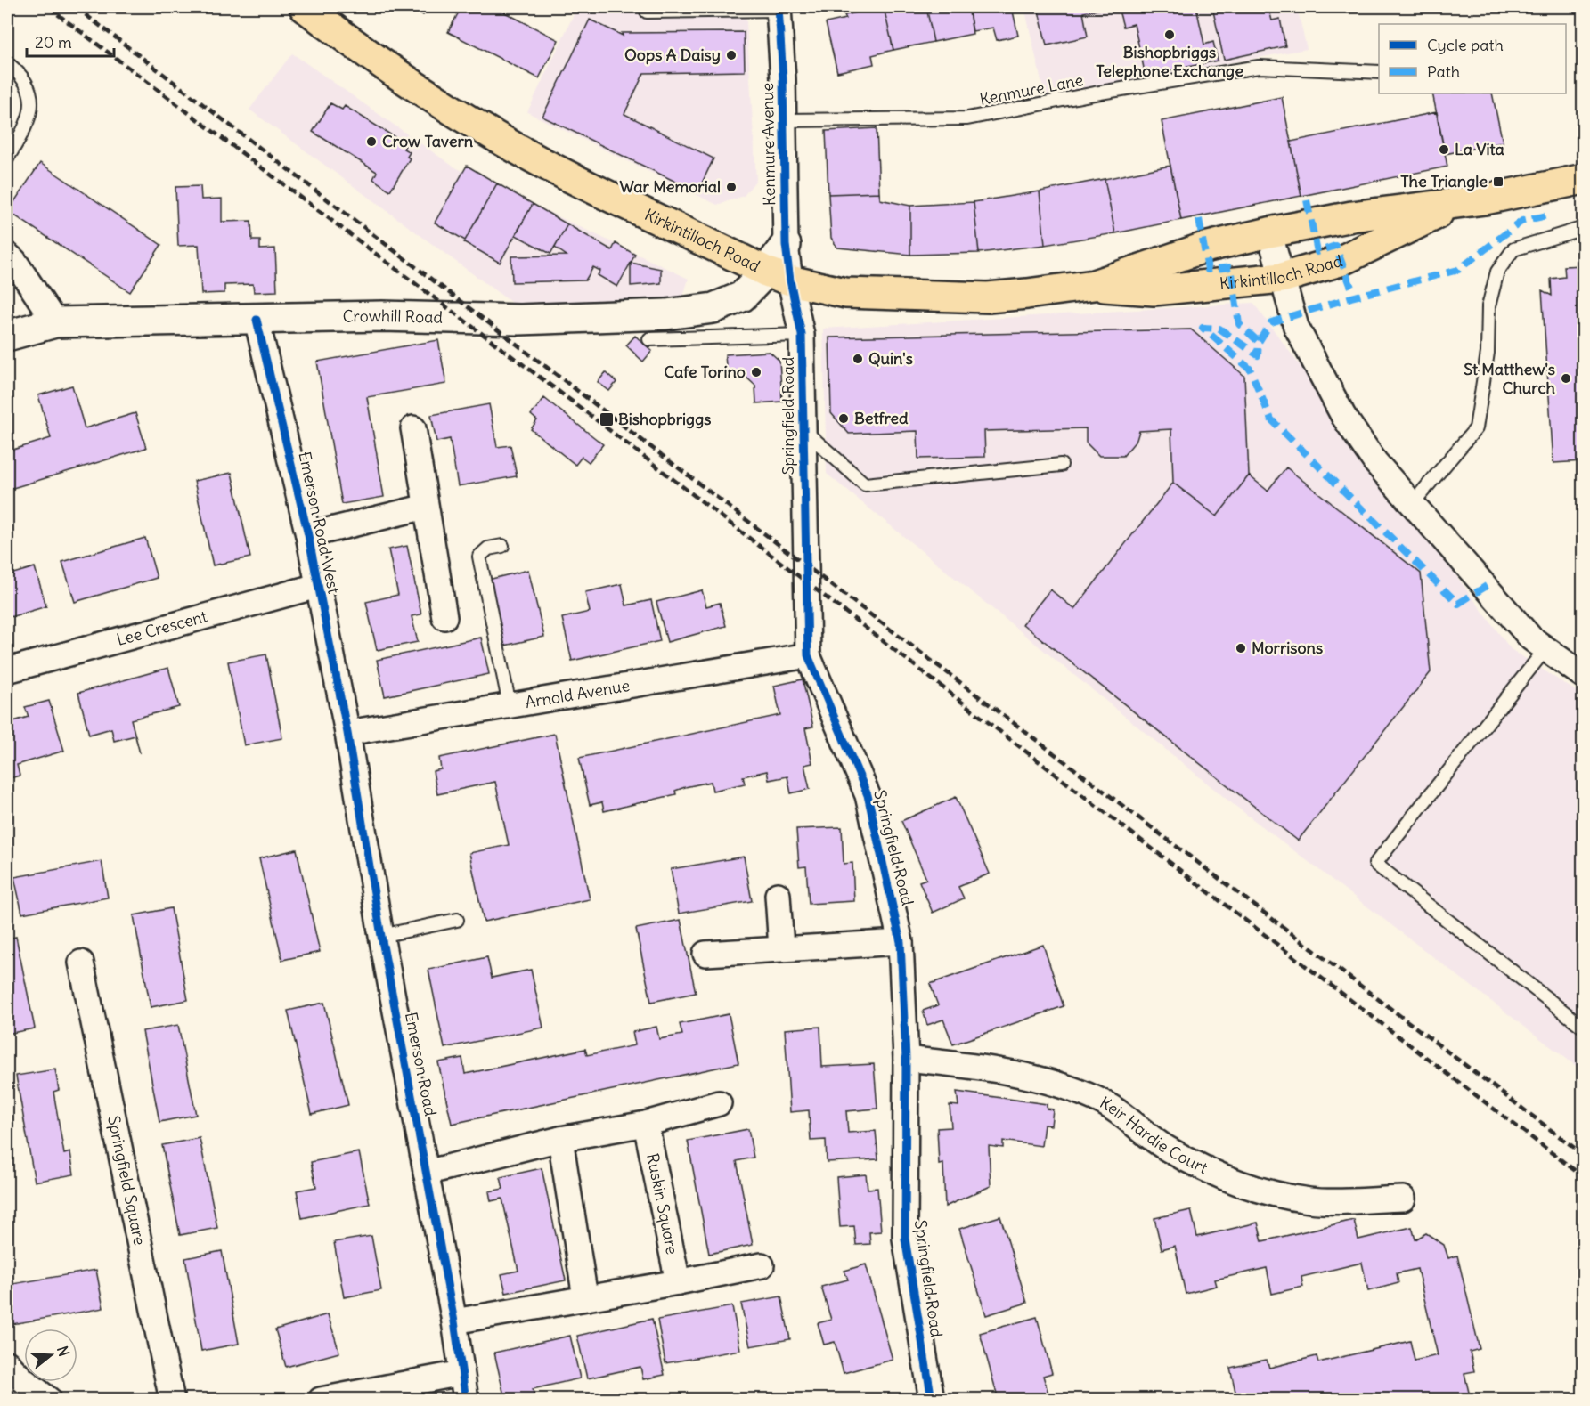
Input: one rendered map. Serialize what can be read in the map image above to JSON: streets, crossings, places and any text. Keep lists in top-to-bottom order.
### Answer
{
  "streets": {
    "main road": ["Kirkintilloch Road"],
    "street": [
      "Kenmure Avenue",
      "Crowhill Road",
      "Springfield Road",
      "Emerson Road West",
      "Lee Crescent",
      "Arnold Avenue",
      "Emerson Road",
      "Keir Hardie Court",
      "Springfield Square",
      "Ruskin Square"
    ],
    "lane": ["Kenmure Lane"]
  },
  "crossings": [
    ["Kenmure Lane", "Kenmure Avenue"],
    ["Kenmure Avenue", "Crowhill Road"],
    ["Kirkintilloch Road", "Crowhill Road"],
    ["Kirkintilloch Road", "Springfield Road"],
    ["Crowhill Road", "Springfield Road"],
    ["Crowhill Road", "Emerson Road West"],
    ["Springfield Road", "Arnold Avenue"],
    ["Springfield Road", "Keir Hardie Court"],
    ["Emerson Road West", "Lee Crescent"],
    ["Emerson Road West", "Arnold Avenue"],
    ["Emerson Road West", "Emerson Road"],
    ["Arnold Avenue", "Emerson Road"]
  ],
  "places": {
    "other": [
      "Bishopbriggs Telephone Exchange",
      "Oops A Daisy",
      "Crow Tavern",
      "La Vita",
      "War Memorial",
      "Quin's",
      "Cafe Torino",
      "St Matthew's Church",
      "Betfred",
      "Morrisons"
    ],
    "transit": ["The Triangle", "Bishopbriggs"]
  },
  "legend": ["Cycle path", "Path"],
  "scale_bar": "20 m",
  "north": "right"
}
